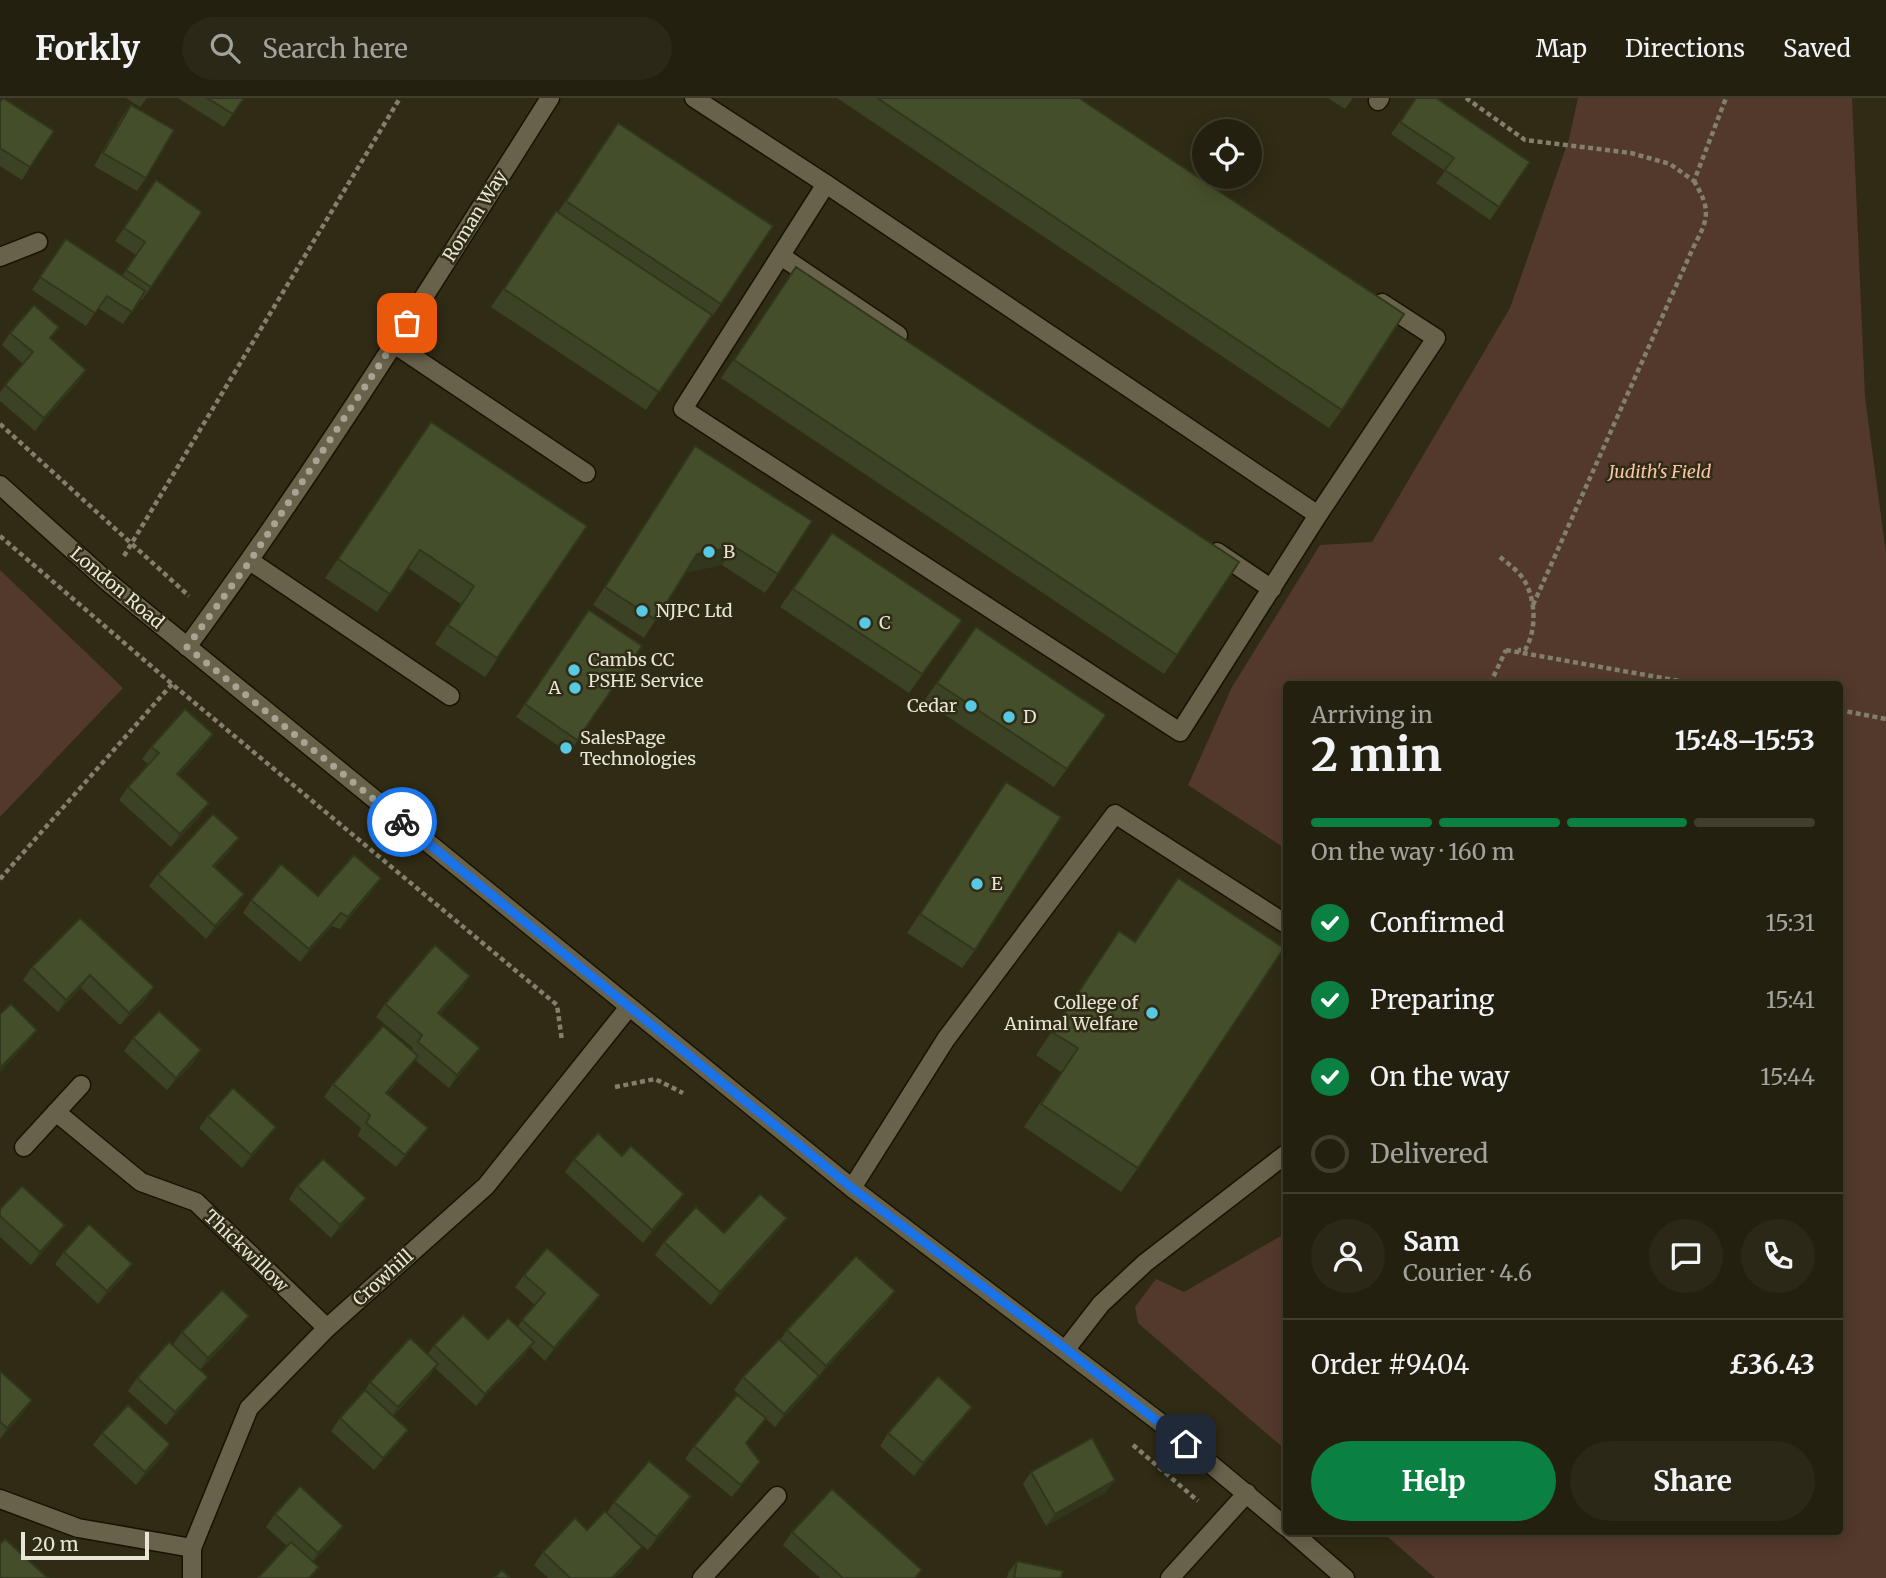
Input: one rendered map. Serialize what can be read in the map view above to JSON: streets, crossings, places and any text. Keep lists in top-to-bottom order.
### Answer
{
  "streets": {
    "street": [
      "Roman Way",
      "London Road",
      "Thickwillow",
      "Crowhill"
    ]
  },
  "crossings": [
    ["Roman Way", "London Road"],
    ["London Road", "Crowhill"],
    ["Thickwillow", "Crowhill"]
  ],
  "parks": ["Judith's Field"],
  "places": [
    "B",
    "NJPC Ltd",
    "C",
    "Cambs CC PSHE Service",
    "A",
    "Cedar",
    "D",
    "SalesPage Technologies",
    "E",
    "College of Animal Welfare"
  ],
  "scale_bar": "20 m",
  "page": {
    "header": "Forkly",
    "search": "Search here",
    "nav": ["Map", "Directions", "Saved"],
    "heading": ["2 min", "Arriving in", "15:48–15:53"],
    "panel": [
      "Sam",
      "Courier · 4.6",
      "Order #9404",
      "£36.43"
    ],
    "bar": "On the way · 160 m",
    "list": [
      ["Confirmed", "15:31"],
      ["Preparing", "15:41"],
      ["On the way", "15:44"],
      "Delivered"
    ],
    "buttons": ["Help", "Share"],
    "scale": "20 m"
  }
}
